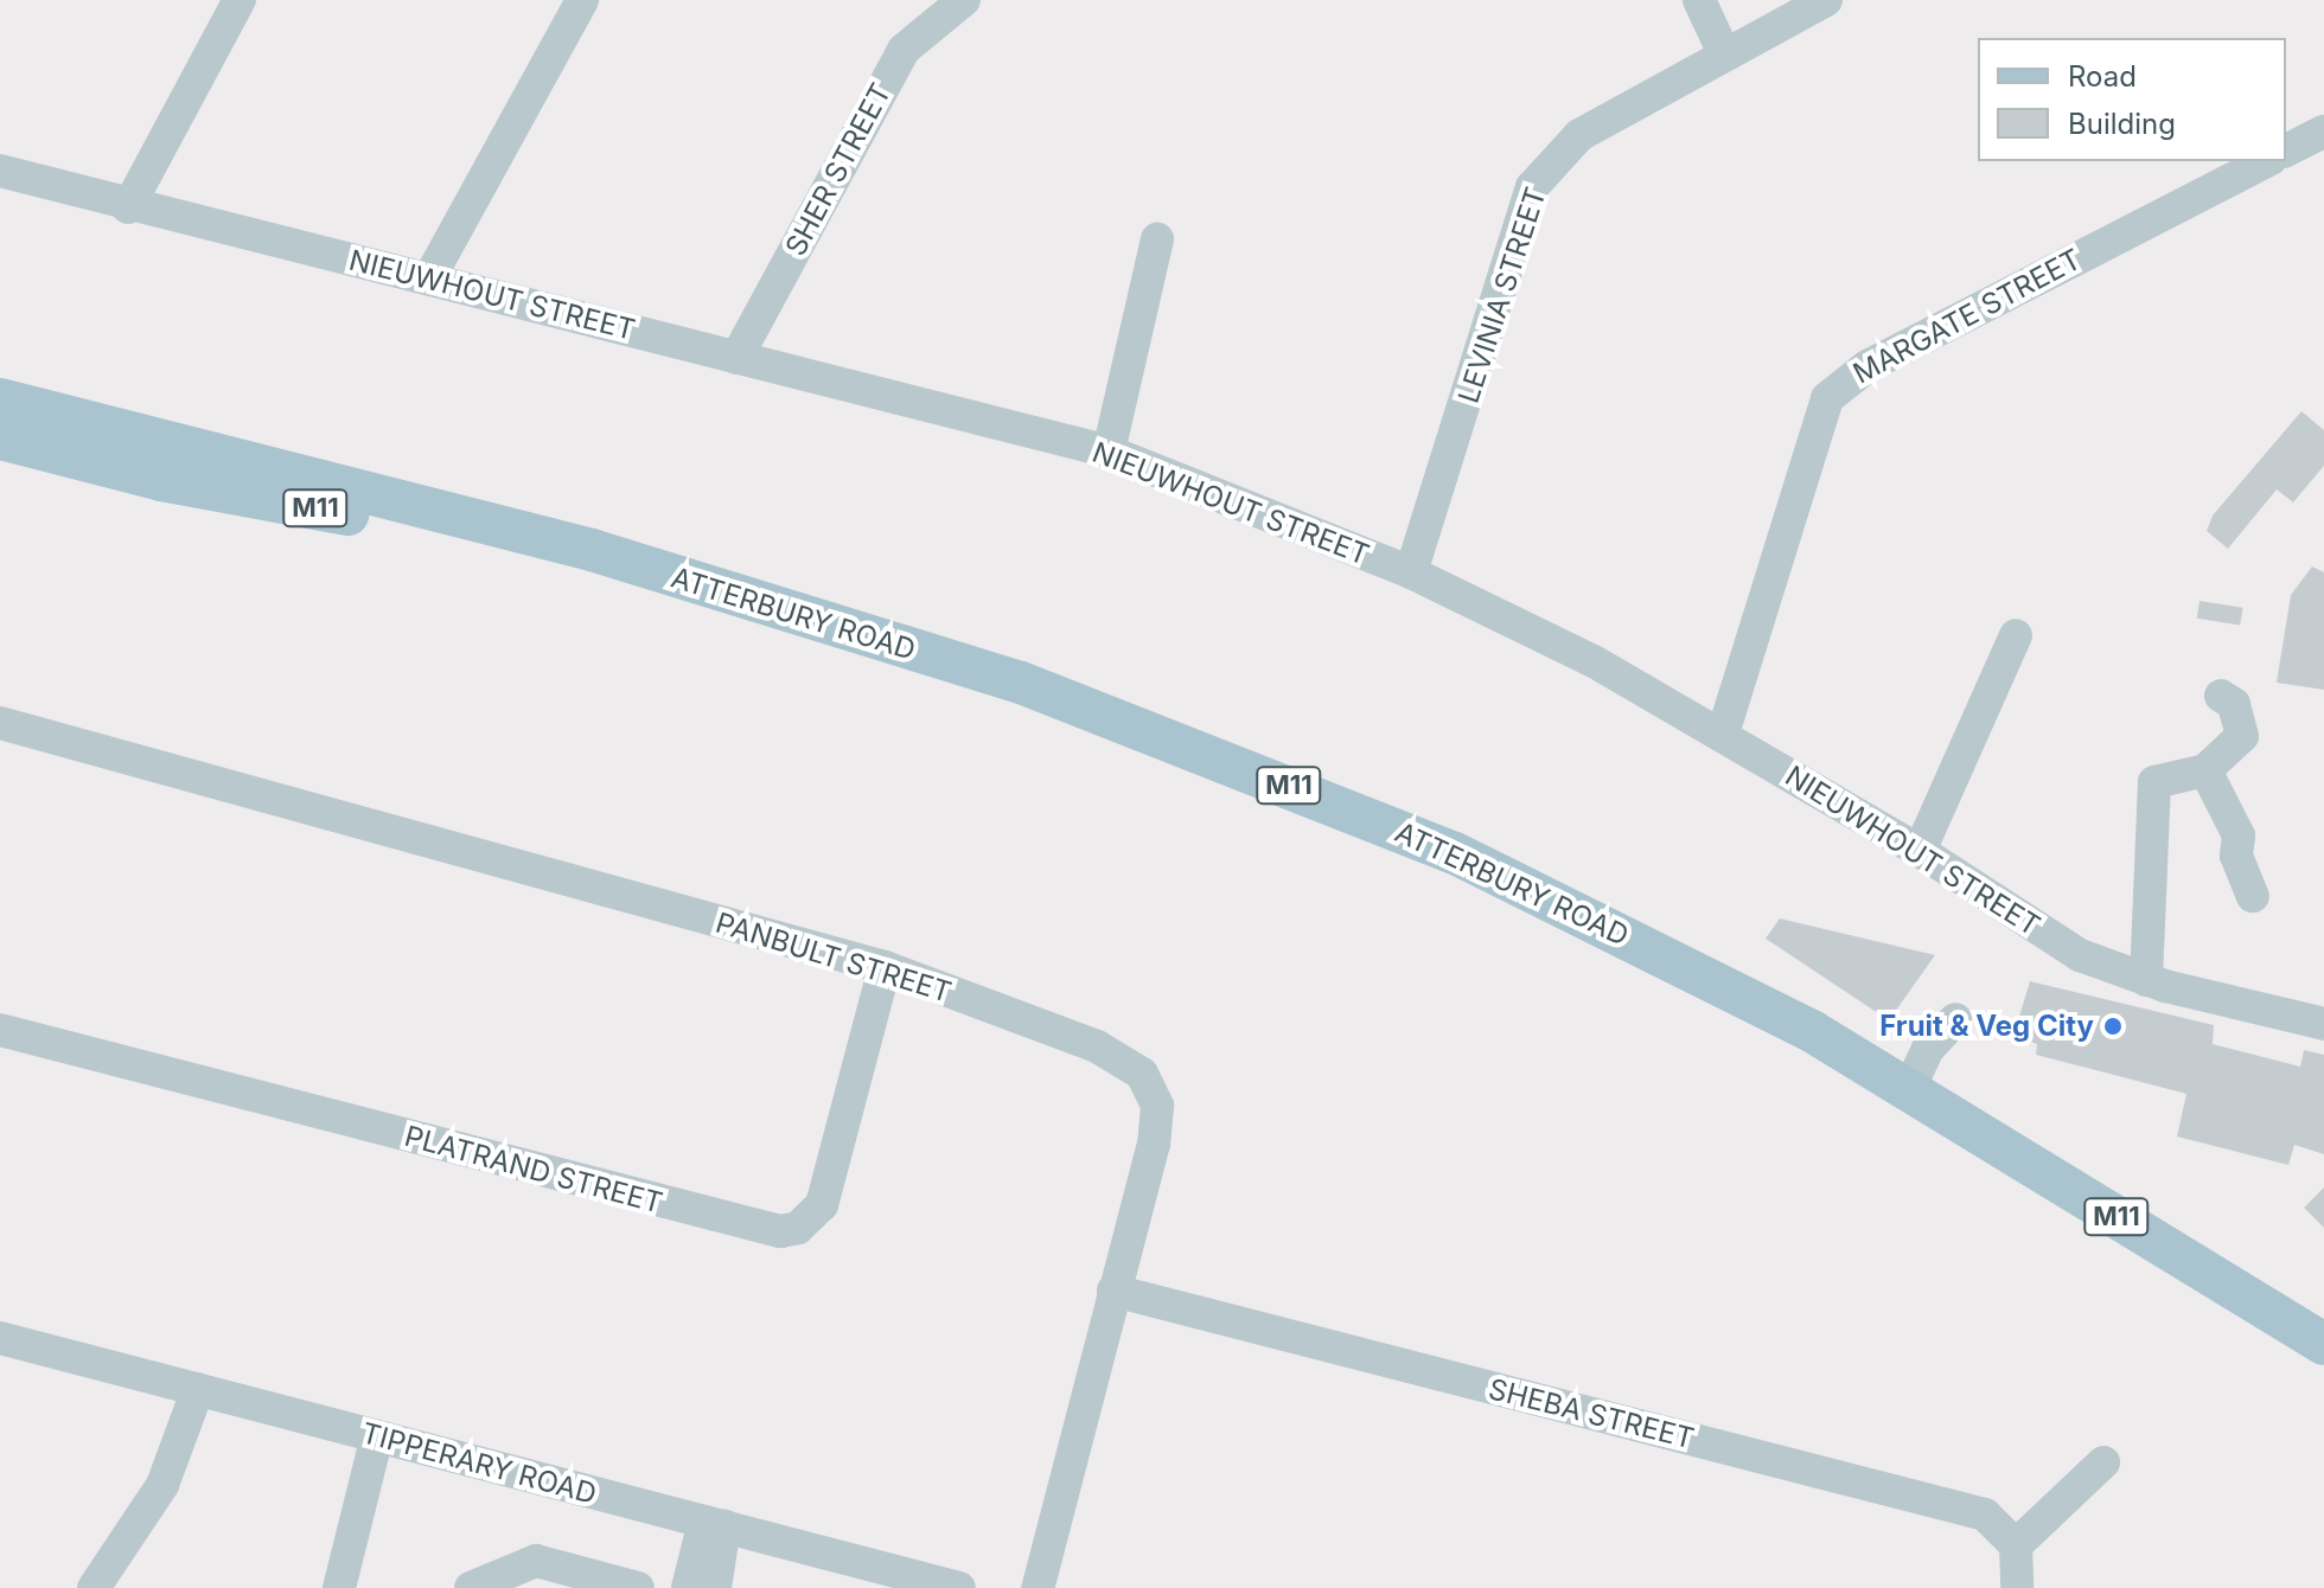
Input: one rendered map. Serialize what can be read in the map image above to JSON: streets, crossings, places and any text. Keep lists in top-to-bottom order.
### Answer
{
  "streets": {
    "main road": ["M11", "ATTERBURY ROAD"],
    "street": [
      "SHER STREET",
      "NIEUWHOUT STREET",
      "LEVINIA STREET",
      "MARGATE STREET",
      "PANBULT STREET",
      "PLATRAND STREET",
      "SHEBA STREET",
      "TIPPERARY ROAD"
    ]
  },
  "crossings": [
    ["SHER STREET", "NIEUWHOUT STREET"],
    ["NIEUWHOUT STREET", "LEVINIA STREET"],
    ["NIEUWHOUT STREET", "MARGATE STREET"],
    ["PANBULT STREET", "PLATRAND STREET"],
    ["PANBULT STREET", "SHEBA STREET"]
  ],
  "places": ["Fruit & Veg City"],
  "legend": ["Road", "Building"]
}
